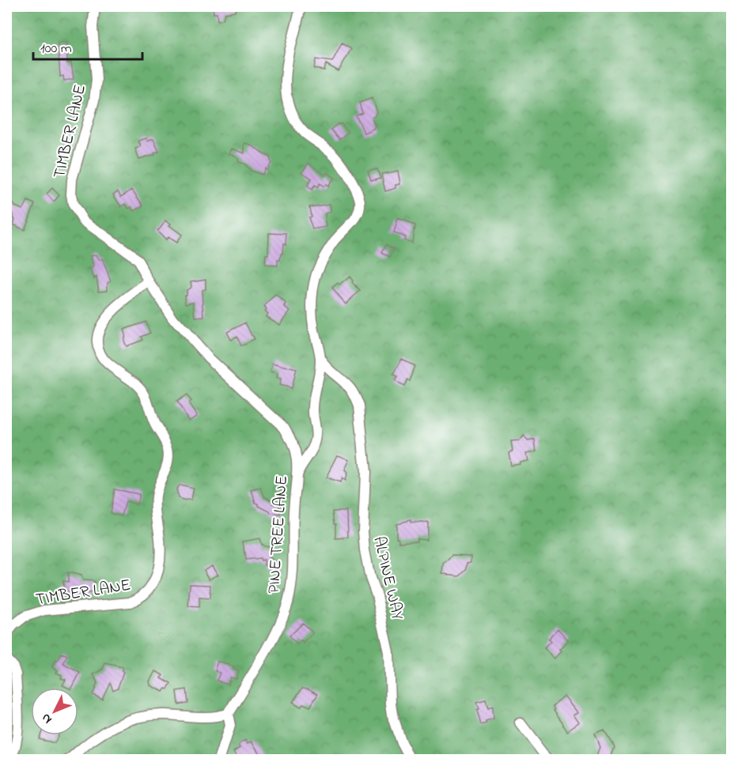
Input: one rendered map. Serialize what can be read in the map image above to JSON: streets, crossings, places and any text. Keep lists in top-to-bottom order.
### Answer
{
  "streets": {
    "street": ["TIMBER LANE", "PINE TREE LANE", "ALPINE WAY"]
  },
  "crossings": [
    ["TIMBER LANE", "PINE TREE LANE"]
  ],
  "scale_bar": "100 m",
  "north": "bottom left"
}
